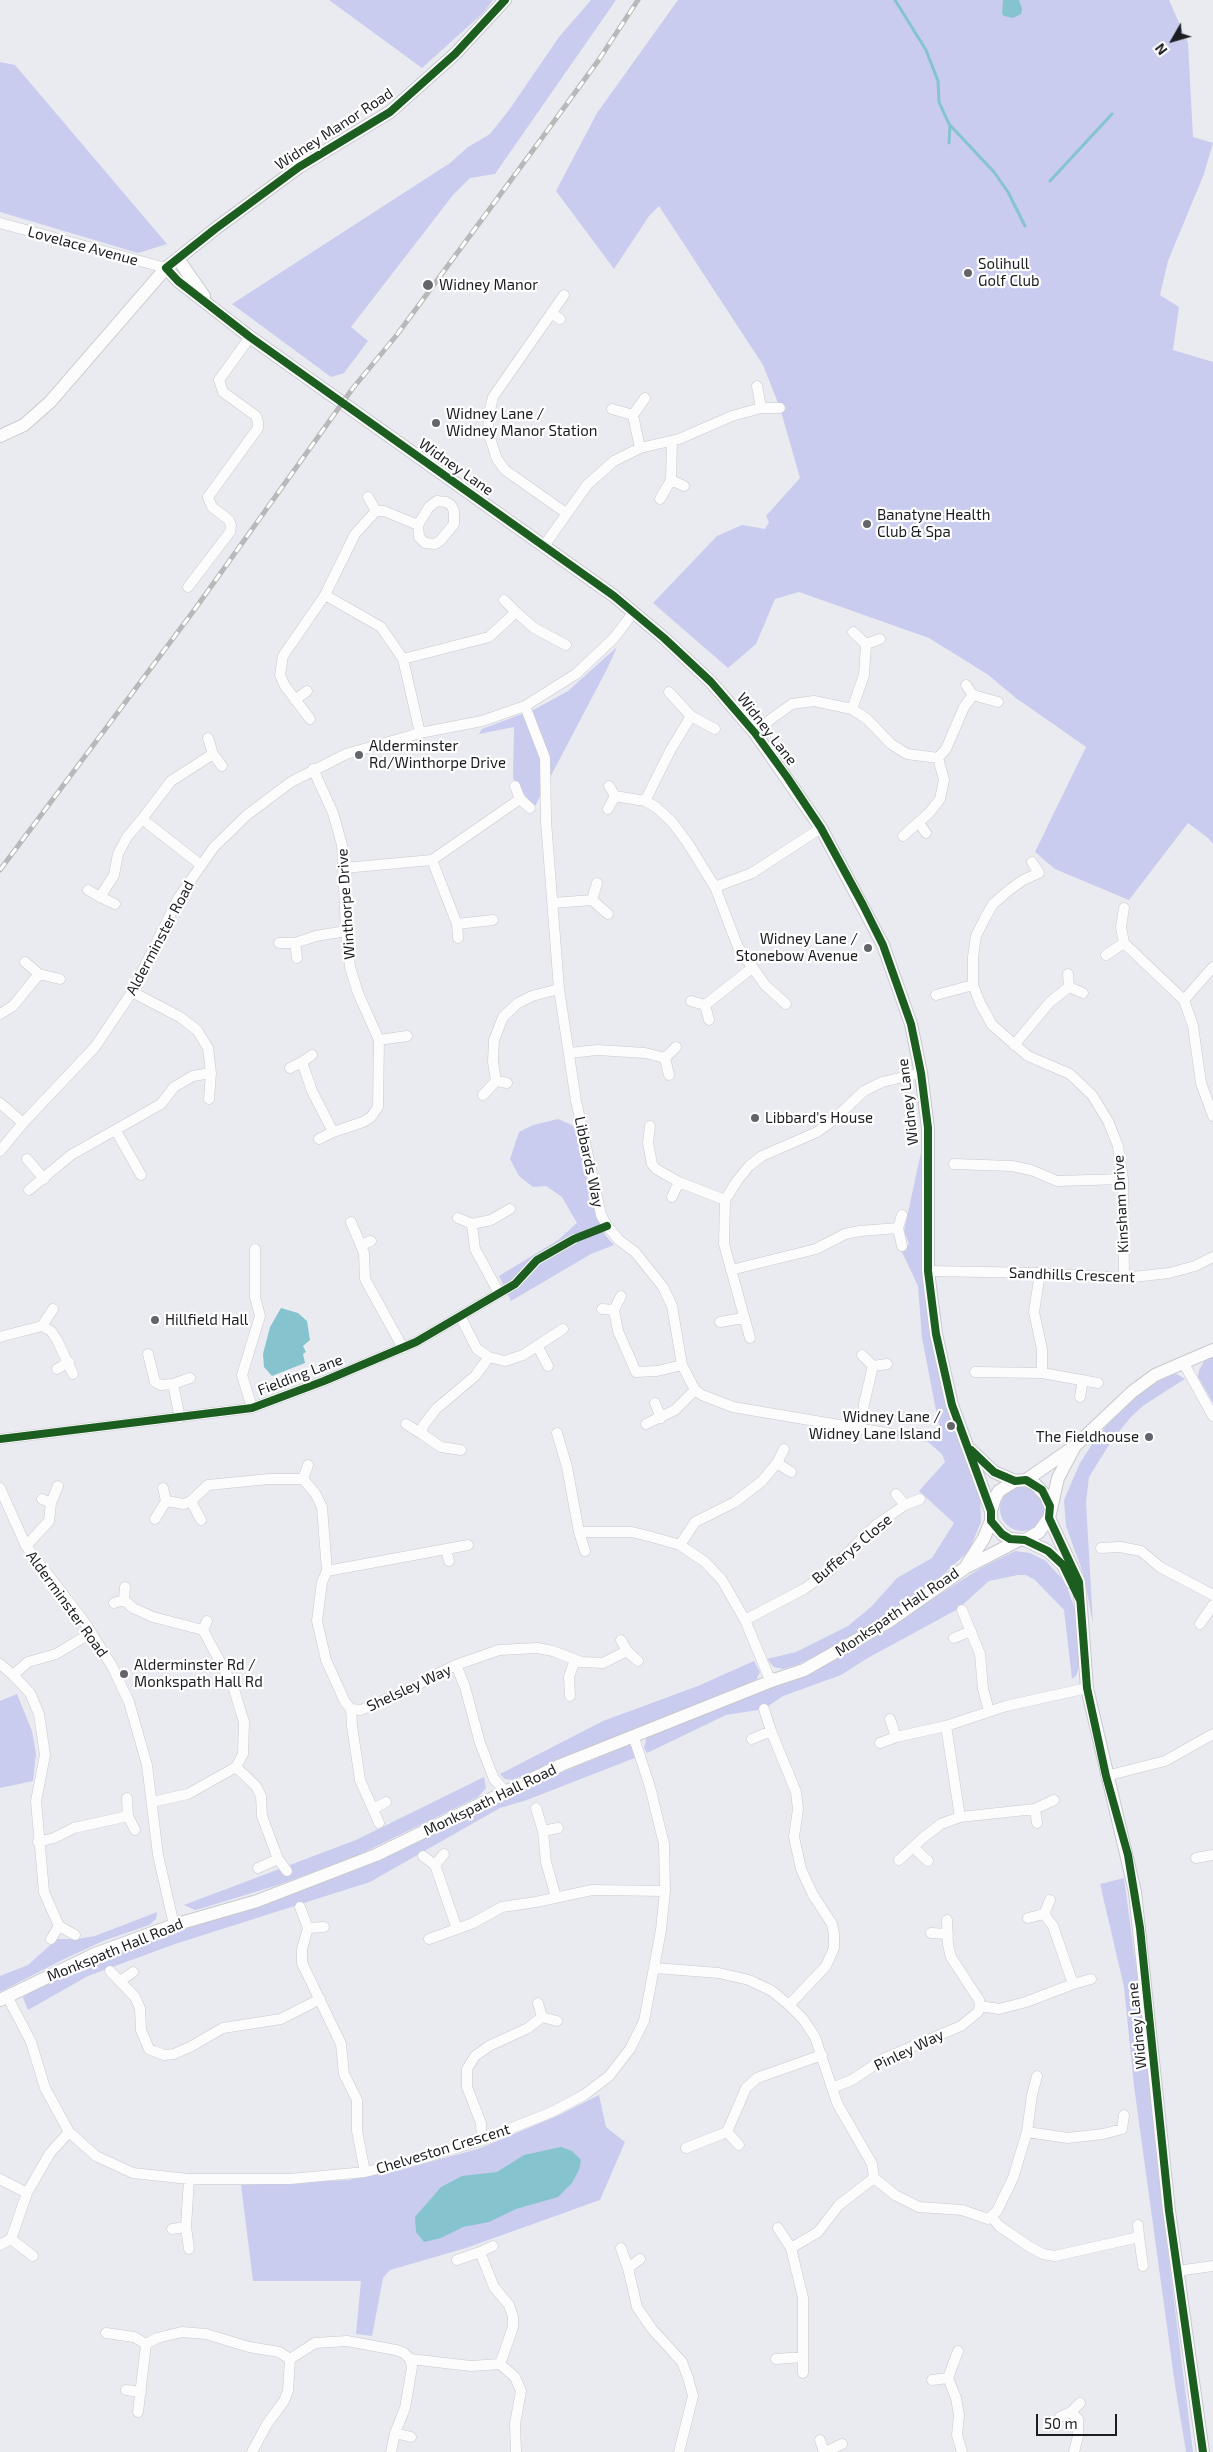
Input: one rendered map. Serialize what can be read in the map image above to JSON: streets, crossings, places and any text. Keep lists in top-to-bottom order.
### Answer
{
  "streets": {
    "street": [
      "Widney Manor Road",
      "Lovelace Avenue",
      "Widney Lane",
      "Winthorpe Drive",
      "Alderminster Road",
      "Libbards Way",
      "Kinsham Drive",
      "Sandhills Crescent",
      "Fielding Lane",
      "Bufferys Close",
      "Monkspath Hall Road",
      "Shelsley Way",
      "Pinley Way",
      "Chelveston Crescent"
    ]
  },
  "crossings": [
    ["Widney Manor Road", "Lovelace Avenue"],
    ["Widney Manor Road", "Widney Lane"],
    ["Lovelace Avenue", "Widney Lane"],
    ["Widney Lane", "Alderminster Road"],
    ["Widney Lane", "Sandhills Crescent"],
    ["Widney Lane", "Monkspath Hall Road"],
    ["Winthorpe Drive", "Alderminster Road"],
    ["Alderminster Road", "Libbards Way"],
    ["Alderminster Road", "Monkspath Hall Road"],
    ["Kinsham Drive", "Sandhills Crescent"],
    ["Monkspath Hall Road", "Shelsley Way"],
    ["Monkspath Hall Road", "Chelveston Crescent"]
  ],
  "places": [
    "Solihull Golf Club",
    "Widney Manor",
    "Widney Lane / Widney Manor Station",
    "Banatyne Health Club & Spa",
    "Alderminster Rd/Winthorpe Drive",
    "Widney Lane / Stonebow Avenue",
    "Libbard's House",
    "Hillfield Hall",
    "Widney Lane / Widney Lane Island",
    "The Fieldhouse",
    "Alderminster Rd / Monkspath Hall Rd"
  ],
  "scale_bar": "50 m",
  "north": "bottom left"
}
